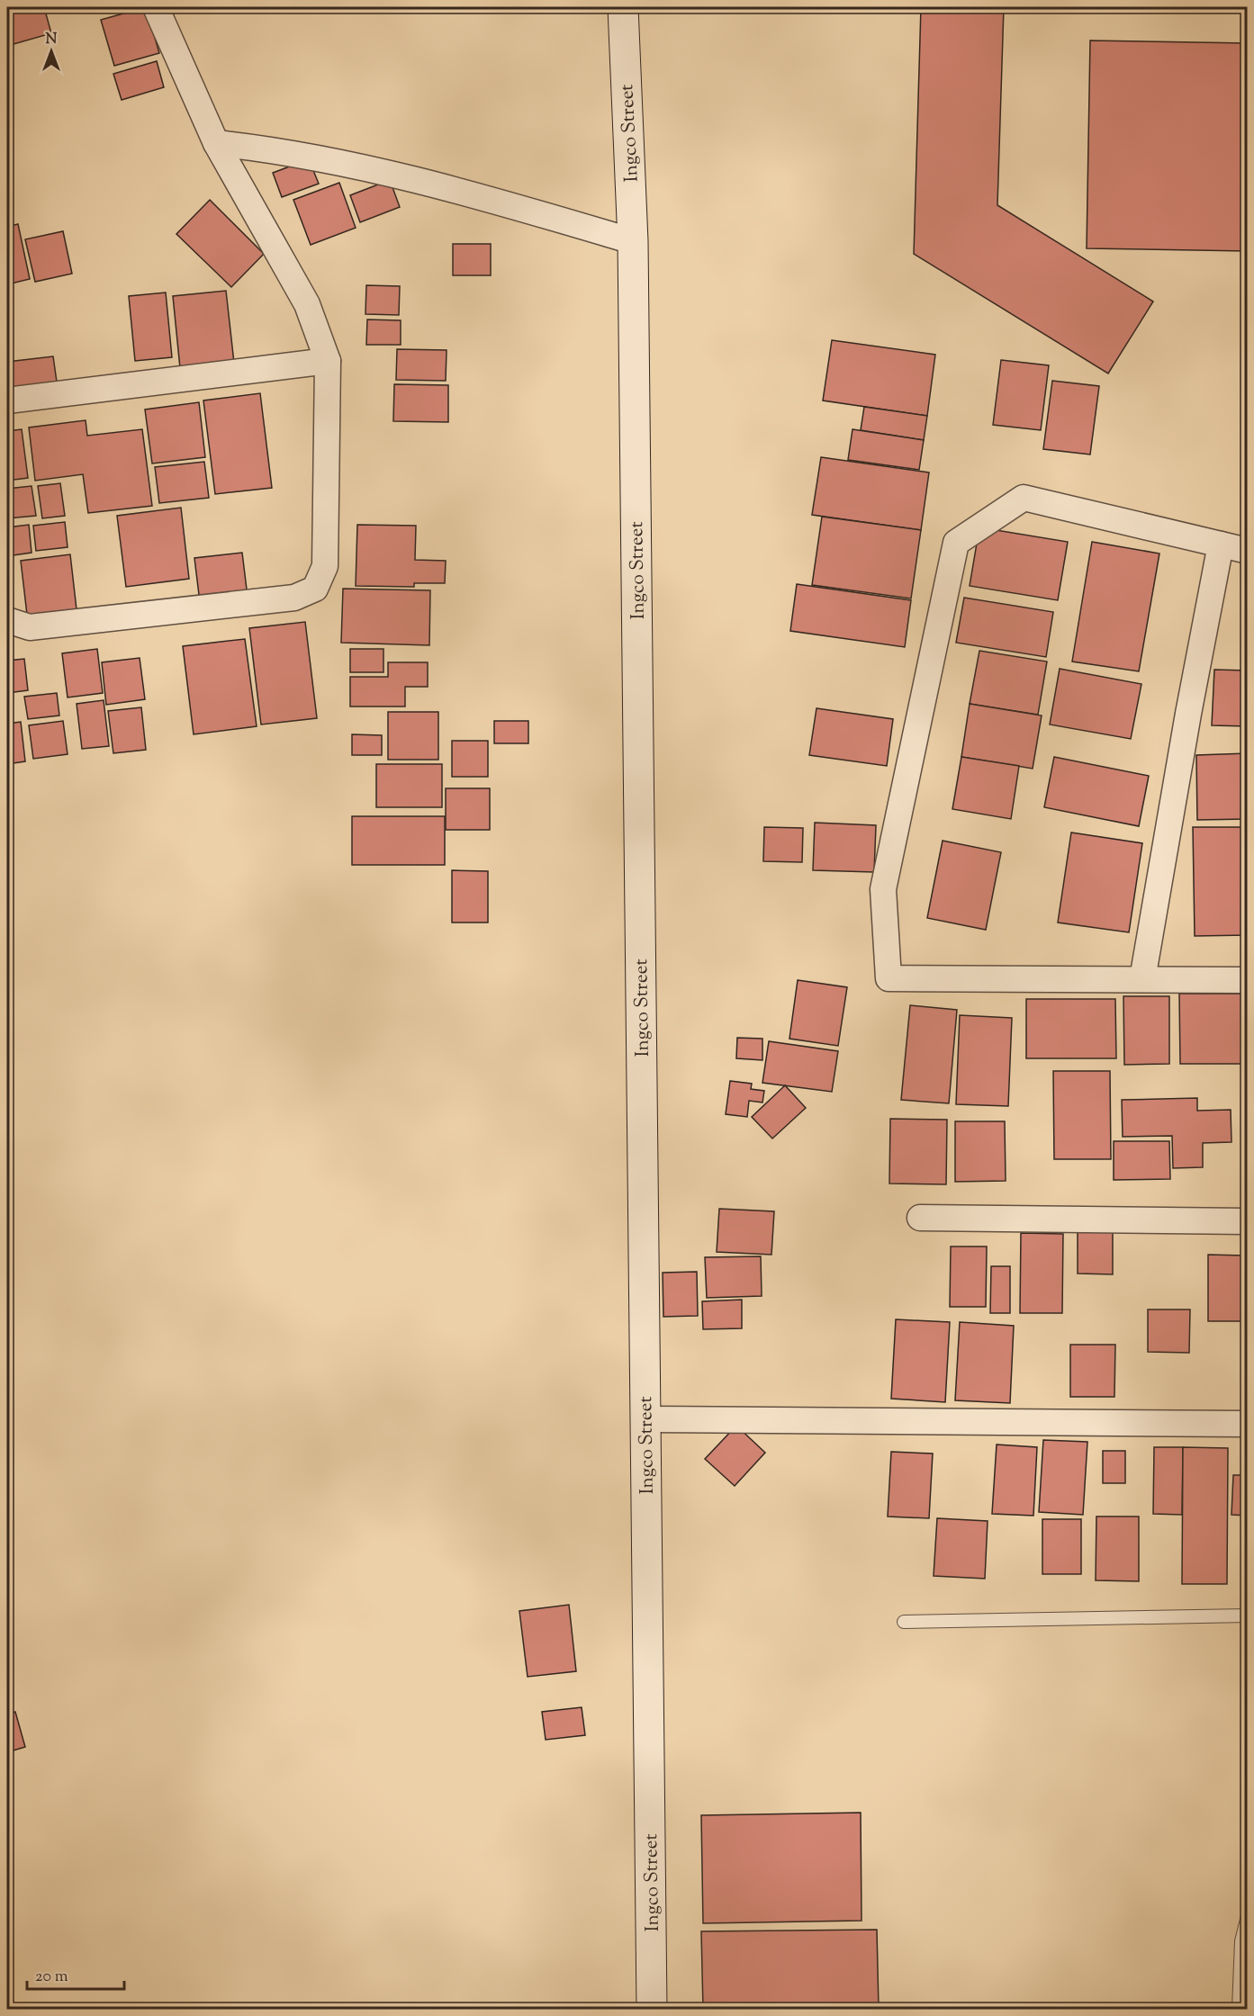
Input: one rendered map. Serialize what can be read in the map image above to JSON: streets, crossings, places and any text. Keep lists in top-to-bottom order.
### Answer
{
  "streets": {
    "street": ["Ingco Street"]
  },
  "scale_bar": "20 m",
  "north": "top"
}
